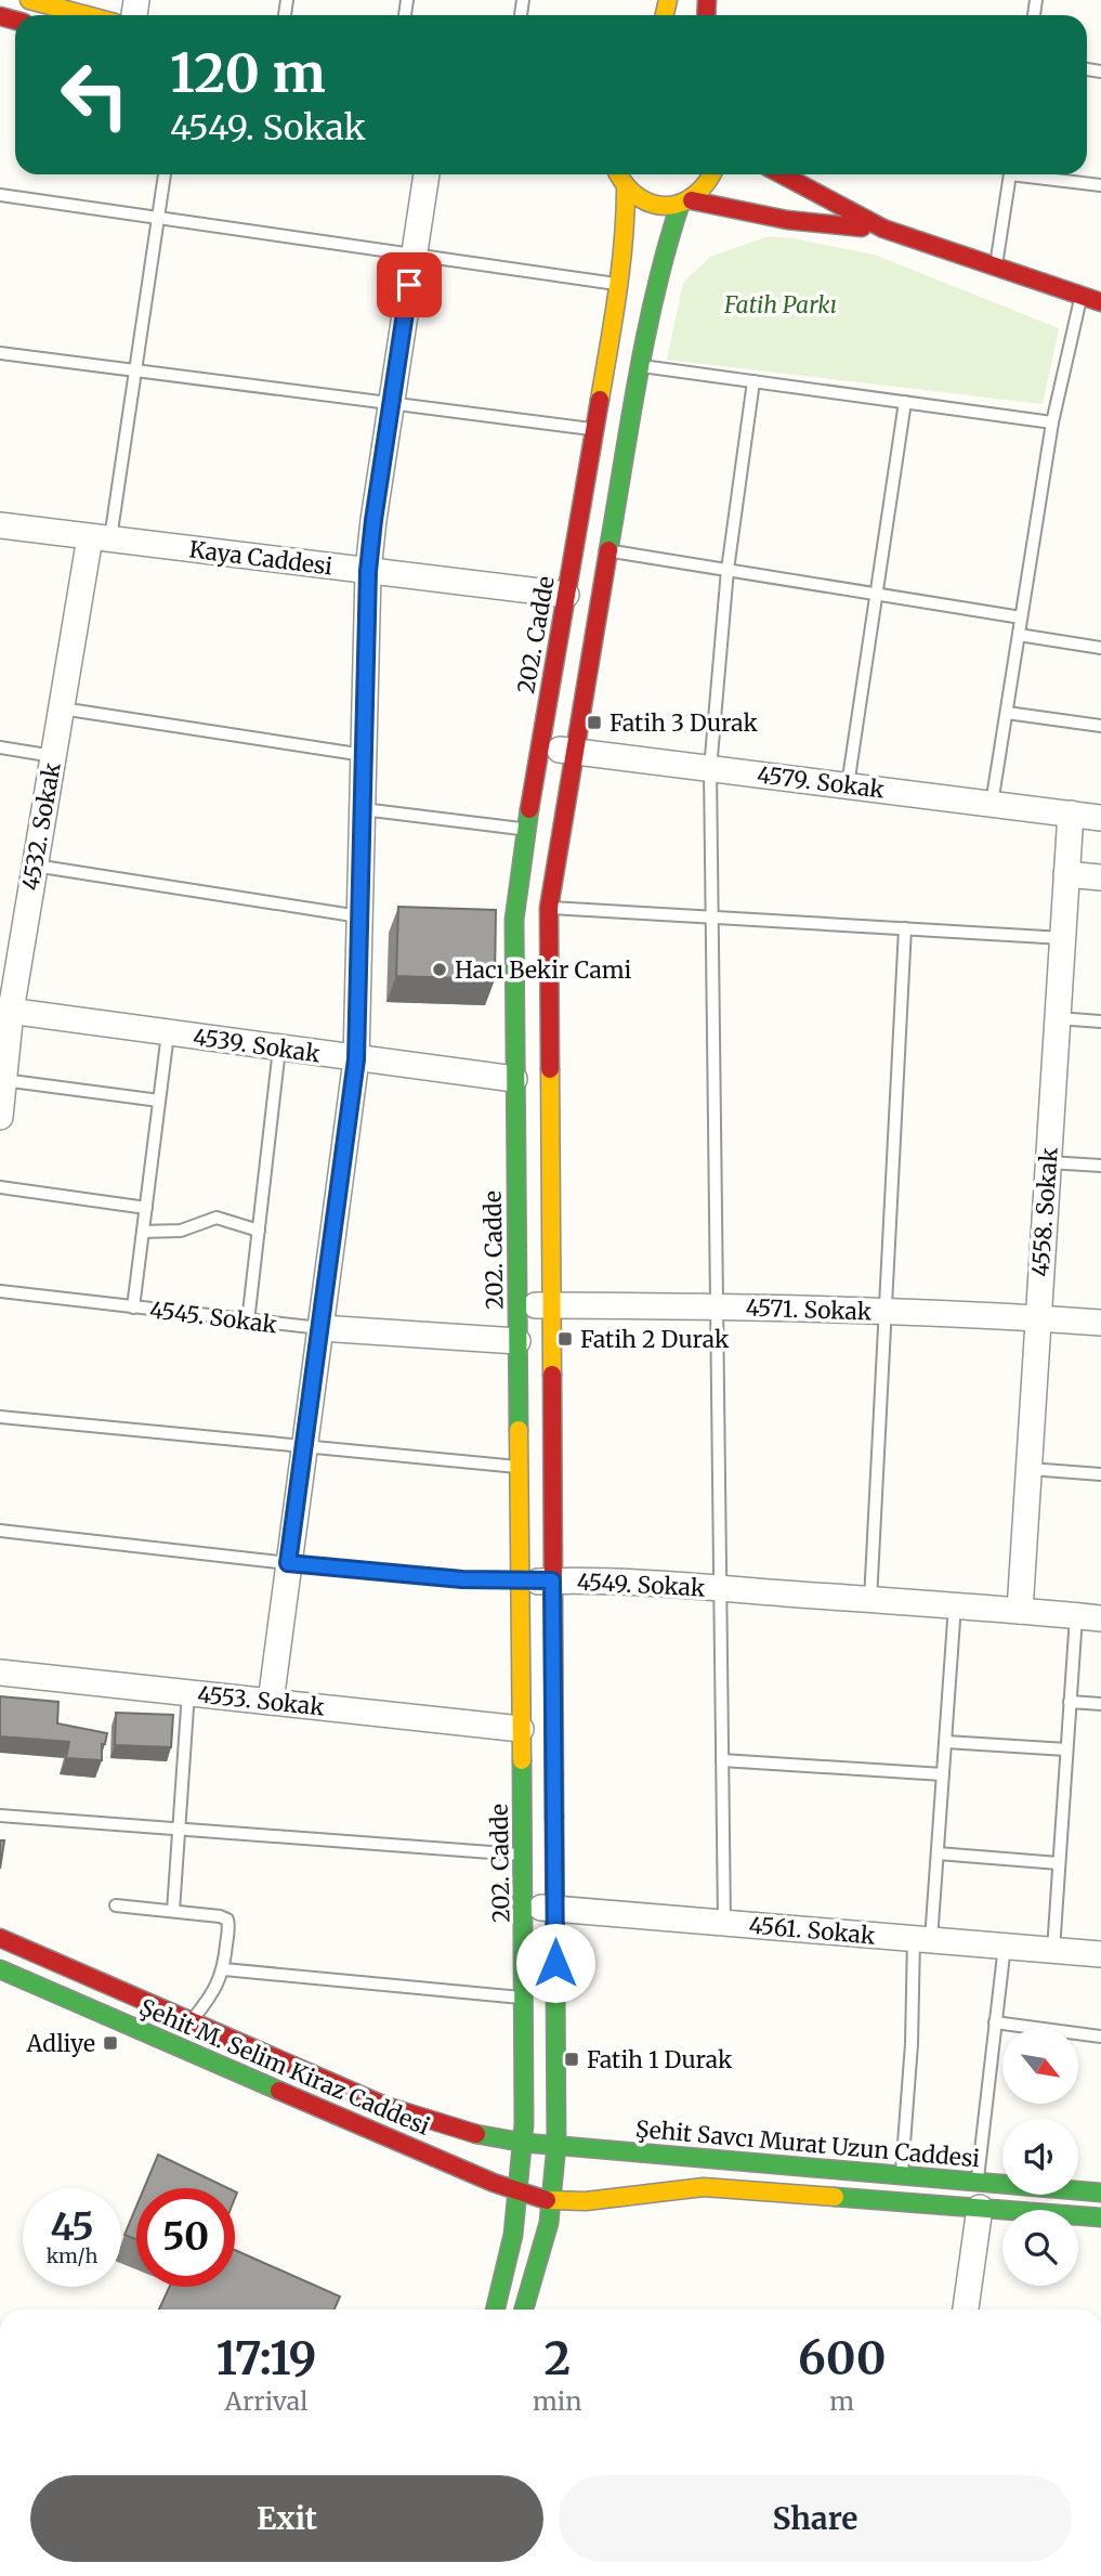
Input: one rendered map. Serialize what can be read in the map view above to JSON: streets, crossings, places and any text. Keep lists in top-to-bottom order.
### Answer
{
  "streets": {
    "main road": ["202. Cadde", "Şehit M. Selim Kiraz Caddesi", "Şehit Savcı Murat Uzun Caddesi"],
    "street": [
      "Kaya Caddesi",
      "4579. Sokak",
      "4532. Sokak",
      "4539. Sokak",
      "4558. Sokak",
      "4571. Sokak",
      "4545. Sokak",
      "4549. Sokak",
      "4553. Sokak",
      "4561. Sokak"
    ]
  },
  "crossings": [
    ["Kaya Caddesi", "202. Cadde"],
    ["Kaya Caddesi", "4532. Sokak"],
    ["202. Cadde", "4579. Sokak"],
    ["202. Cadde", "4539. Sokak"],
    ["202. Cadde", "4571. Sokak"],
    ["202. Cadde", "4545. Sokak"],
    ["202. Cadde", "4549. Sokak"],
    ["202. Cadde", "4553. Sokak"],
    ["202. Cadde", "4561. Sokak"],
    ["202. Cadde", "Şehit M. Selim Kiraz Caddesi"],
    ["202. Cadde", "Şehit Savcı Murat Uzun Caddesi"],
    ["4579. Sokak", "4558. Sokak"],
    ["4532. Sokak", "4539. Sokak"],
    ["4558. Sokak", "4571. Sokak"],
    ["4558. Sokak", "4549. Sokak"],
    ["Şehit M. Selim Kiraz Caddesi", "Şehit Savcı Murat Uzun Caddesi"]
  ],
  "parks": ["Fatih Parkı"],
  "places": {
    "transit": [
      "Fatih 3 Durak",
      "Fatih 2 Durak",
      "Adliye",
      "Fatih 1 Durak"
    ],
    "other": ["Hacı Bekir Cami"]
  },
  "north": "bottom right",
  "page": {
    "turn": ["120 m", "4549. Sokak"],
    "speed": "45 km/h",
    "limit": "50",
    "eta": [
      "17:19",
      "Arrival",
      "2",
      "min",
      "600",
      "m"
    ],
    "buttons": ["Exit", "Share"]
  }
}
